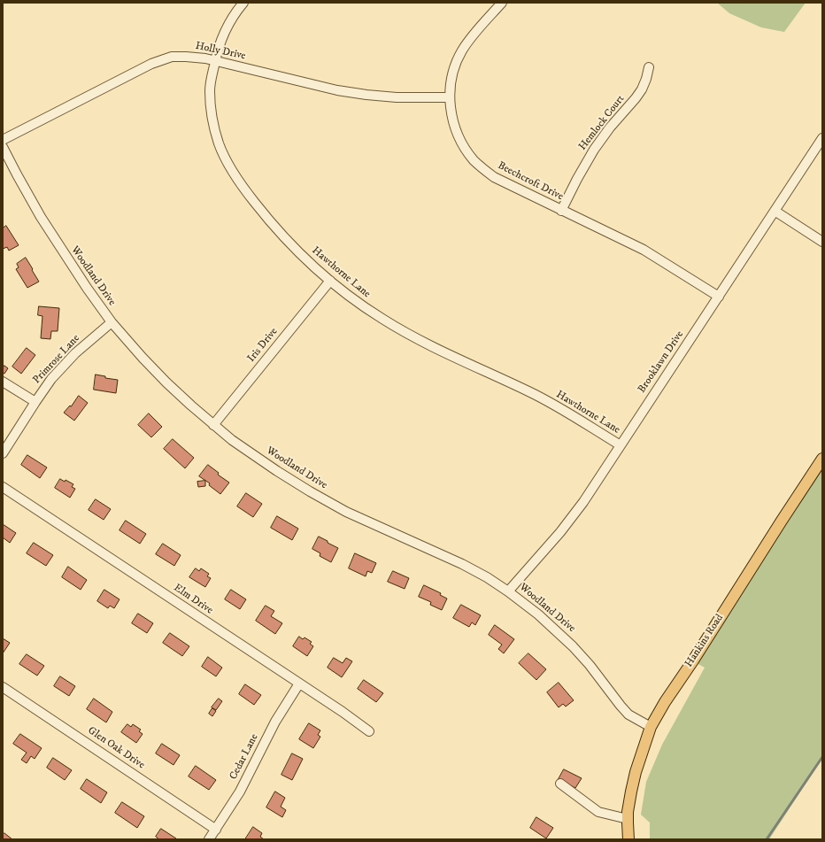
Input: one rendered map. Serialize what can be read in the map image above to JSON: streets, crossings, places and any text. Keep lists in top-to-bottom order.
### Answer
{
  "streets": {
    "main road": ["Hankins Road"],
    "street": [
      "Holly Drive",
      "Hemlock Court",
      "Beechcroft Drive",
      "Hawthorne Lane",
      "Woodland Drive",
      "Iris Drive",
      "Primrose Lane",
      "Brooklawn Drive",
      "Elm Drive",
      "Glen Oak Drive",
      "Cedar Lane"
    ]
  },
  "crossings": [
    ["Holly Drive", "Beechcroft Drive"],
    ["Holly Drive", "Hawthorne Lane"],
    ["Hemlock Court", "Beechcroft Drive"],
    ["Beechcroft Drive", "Brooklawn Drive"],
    ["Hawthorne Lane", "Iris Drive"],
    ["Hawthorne Lane", "Brooklawn Drive"],
    ["Woodland Drive", "Iris Drive"],
    ["Woodland Drive", "Primrose Lane"],
    ["Woodland Drive", "Brooklawn Drive"],
    ["Woodland Drive", "Hankins Road"],
    ["Elm Drive", "Cedar Lane"],
    ["Glen Oak Drive", "Cedar Lane"]
  ]
}
